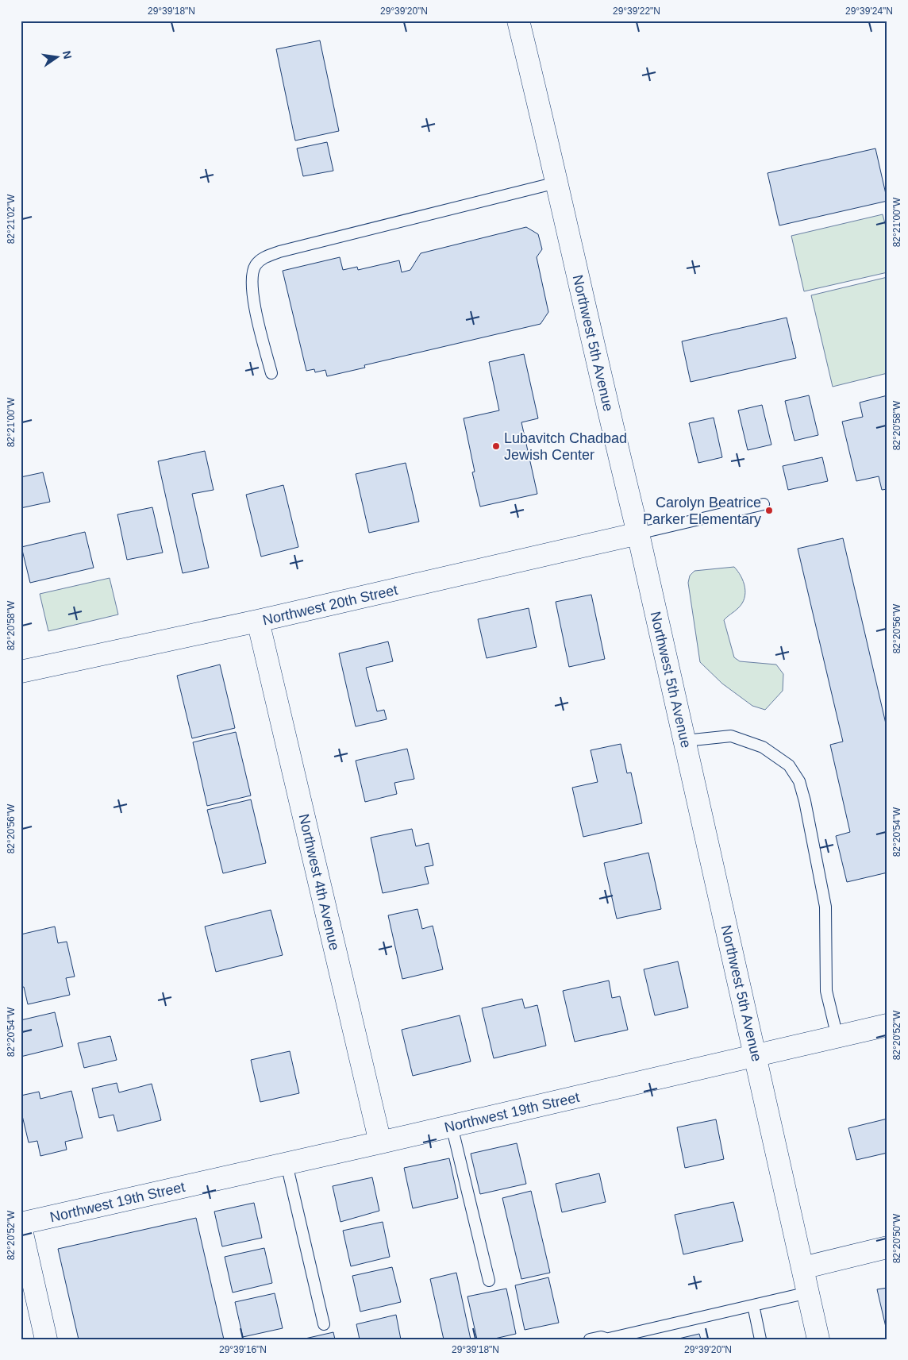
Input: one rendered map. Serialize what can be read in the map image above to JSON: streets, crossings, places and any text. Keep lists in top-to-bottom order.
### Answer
{
  "streets": {
    "street": [
      "Northwest 5th Avenue",
      "Northwest 20th Street",
      "Northwest 4th Avenue",
      "Northwest 19th Street"
    ]
  },
  "crossings": [
    ["Northwest 5th Avenue", "Northwest 20th Street"],
    ["Northwest 5th Avenue", "Northwest 19th Street"],
    ["Northwest 20th Street", "Northwest 4th Avenue"],
    ["Northwest 4th Avenue", "Northwest 19th Street"]
  ],
  "places": ["Lubavitch Chadbad Jewish Center", "Carolyn Beatrice Parker Elementary"],
  "north": "right",
  "coordinates": [
    "29°39'18\"N",
    "29°39'20\"N",
    "29°39'22\"N",
    "29°39'24\"N",
    "82°21'02\"W",
    "82°21'00\"W",
    "82°20'58\"W",
    "82°20'56\"W",
    "82°20'54\"W",
    "82°20'52\"W",
    "82°20'50\"W",
    "29°39'16\"N"
  ]
}
